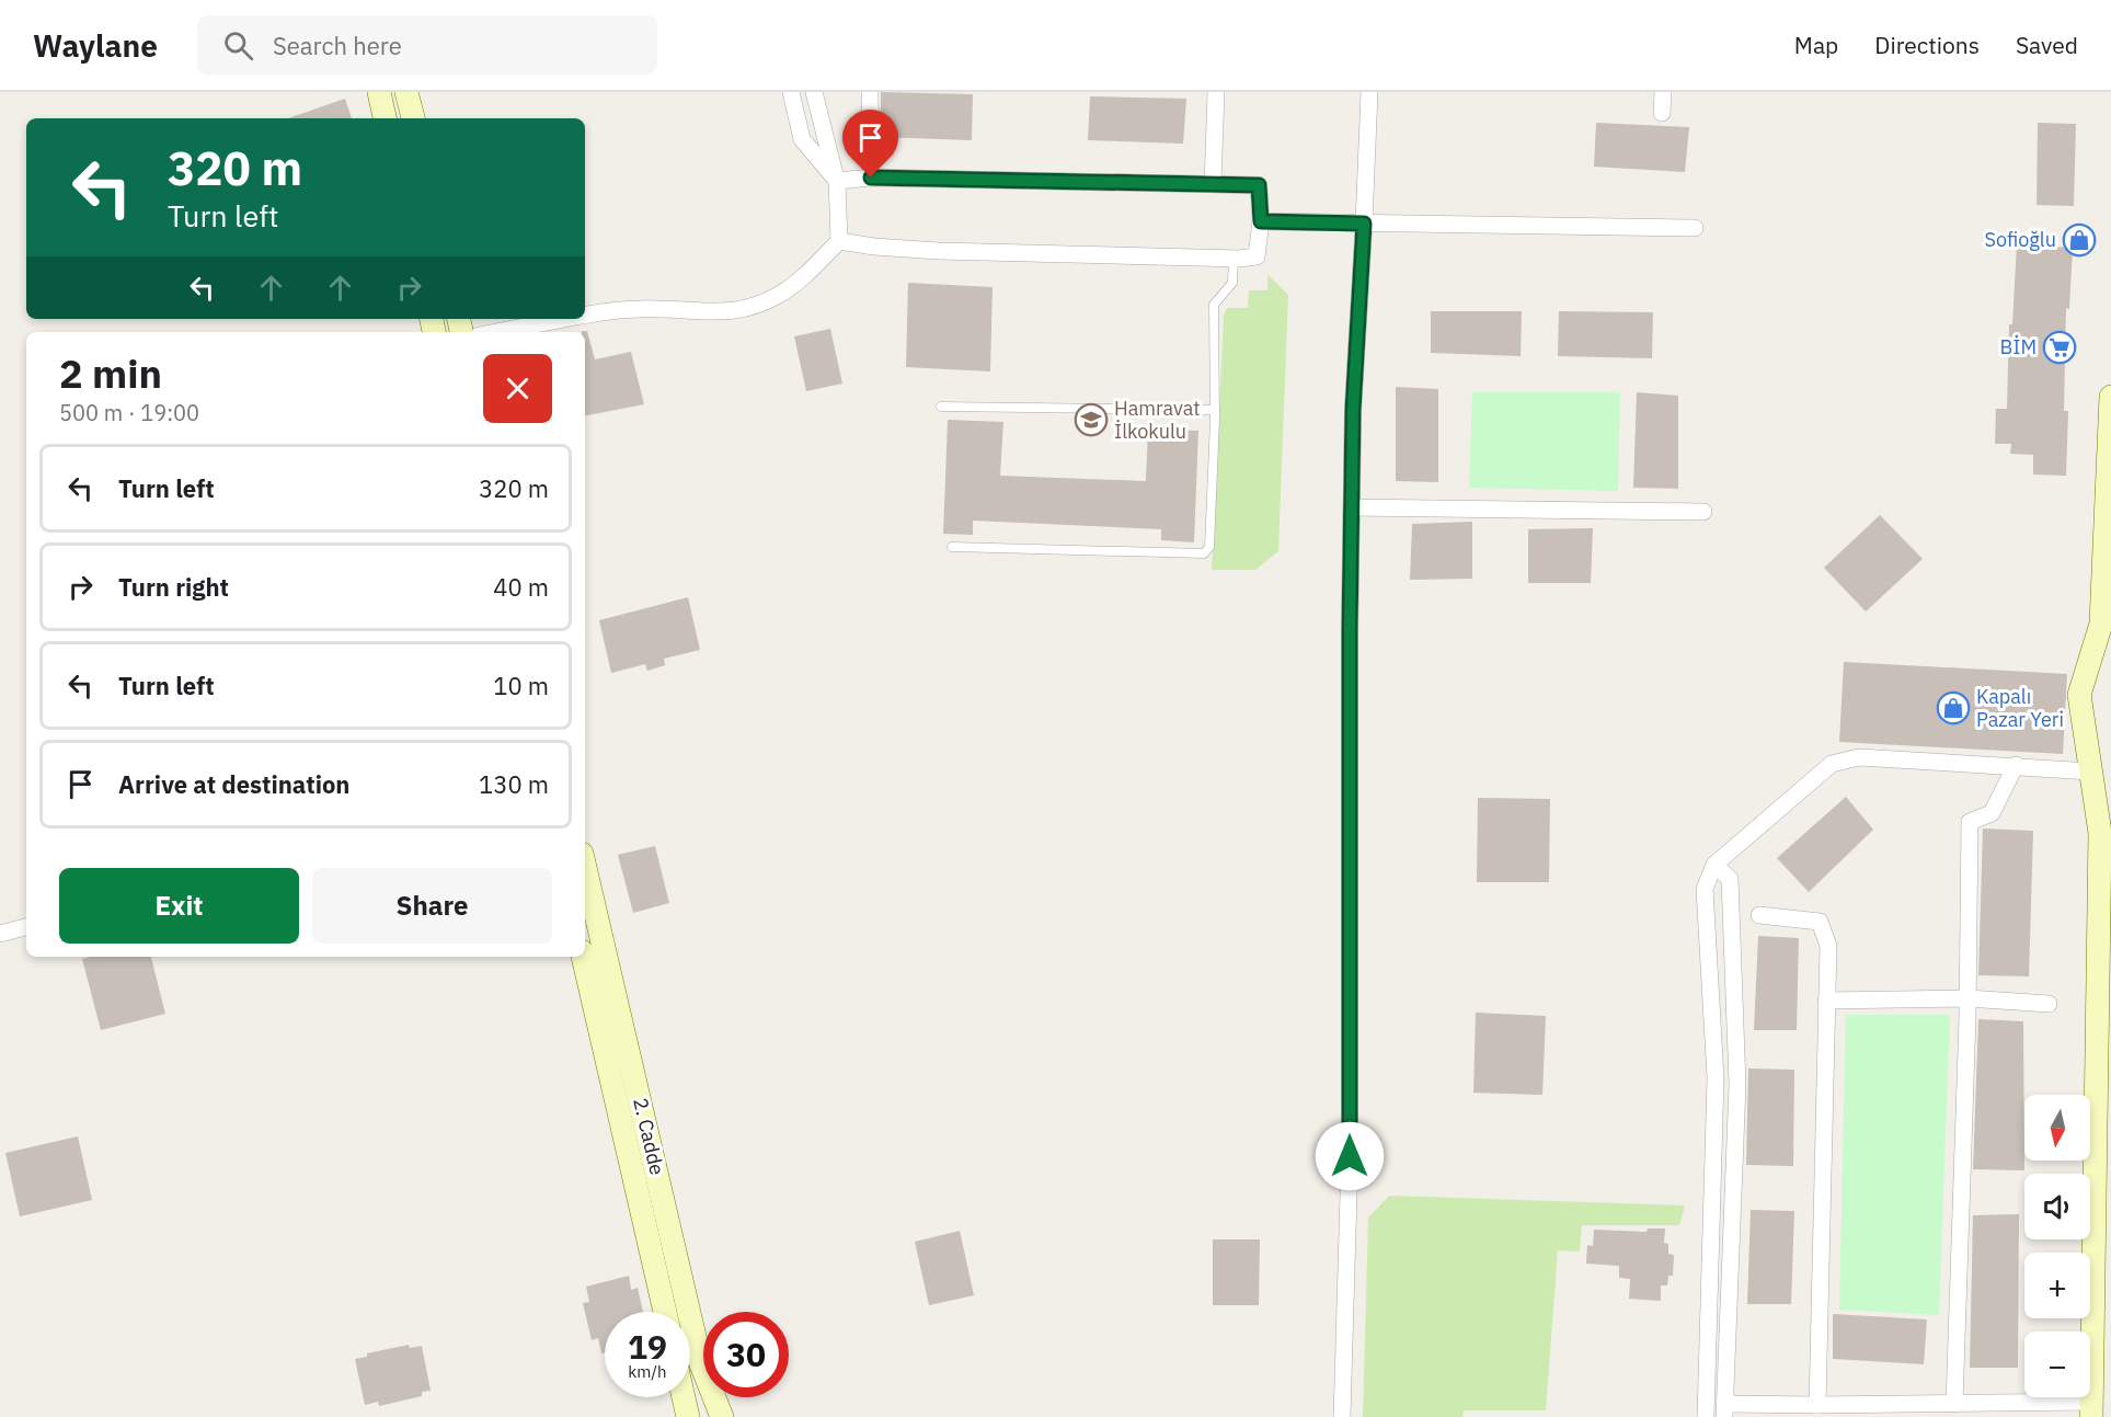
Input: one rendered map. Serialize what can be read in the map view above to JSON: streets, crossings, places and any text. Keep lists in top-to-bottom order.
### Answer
{
  "streets": {
    "main road": ["2. Cadde"]
  },
  "places": {
    "shop": ["Sofioğlu", "Kapalı Pazar Yeri"],
    "supermarket": ["BİM"],
    "school or university": ["Hamravat İlkokulu"]
  },
  "north": "bottom",
  "page": {
    "header": "Waylane",
    "search": "Search here",
    "nav": ["Map", "Directions", "Saved"],
    "turn": ["320 m", "Turn left"],
    "heading": ["2 min", "500 m · 19:00"],
    "list": [
      {
        "name": "Turn left",
        "value": "320 m"
      },
      {
        "name": "Turn right",
        "value": "40 m"
      },
      {
        "name": "Turn left",
        "value": "10 m"
      },
      {
        "name": "Arrive at destination",
        "value": "130 m"
      }
    ],
    "buttons": ["Exit", "Share"],
    "map_buttons": ["+", "−"],
    "speed": "19 km/h",
    "limit": "30"
  }
}
